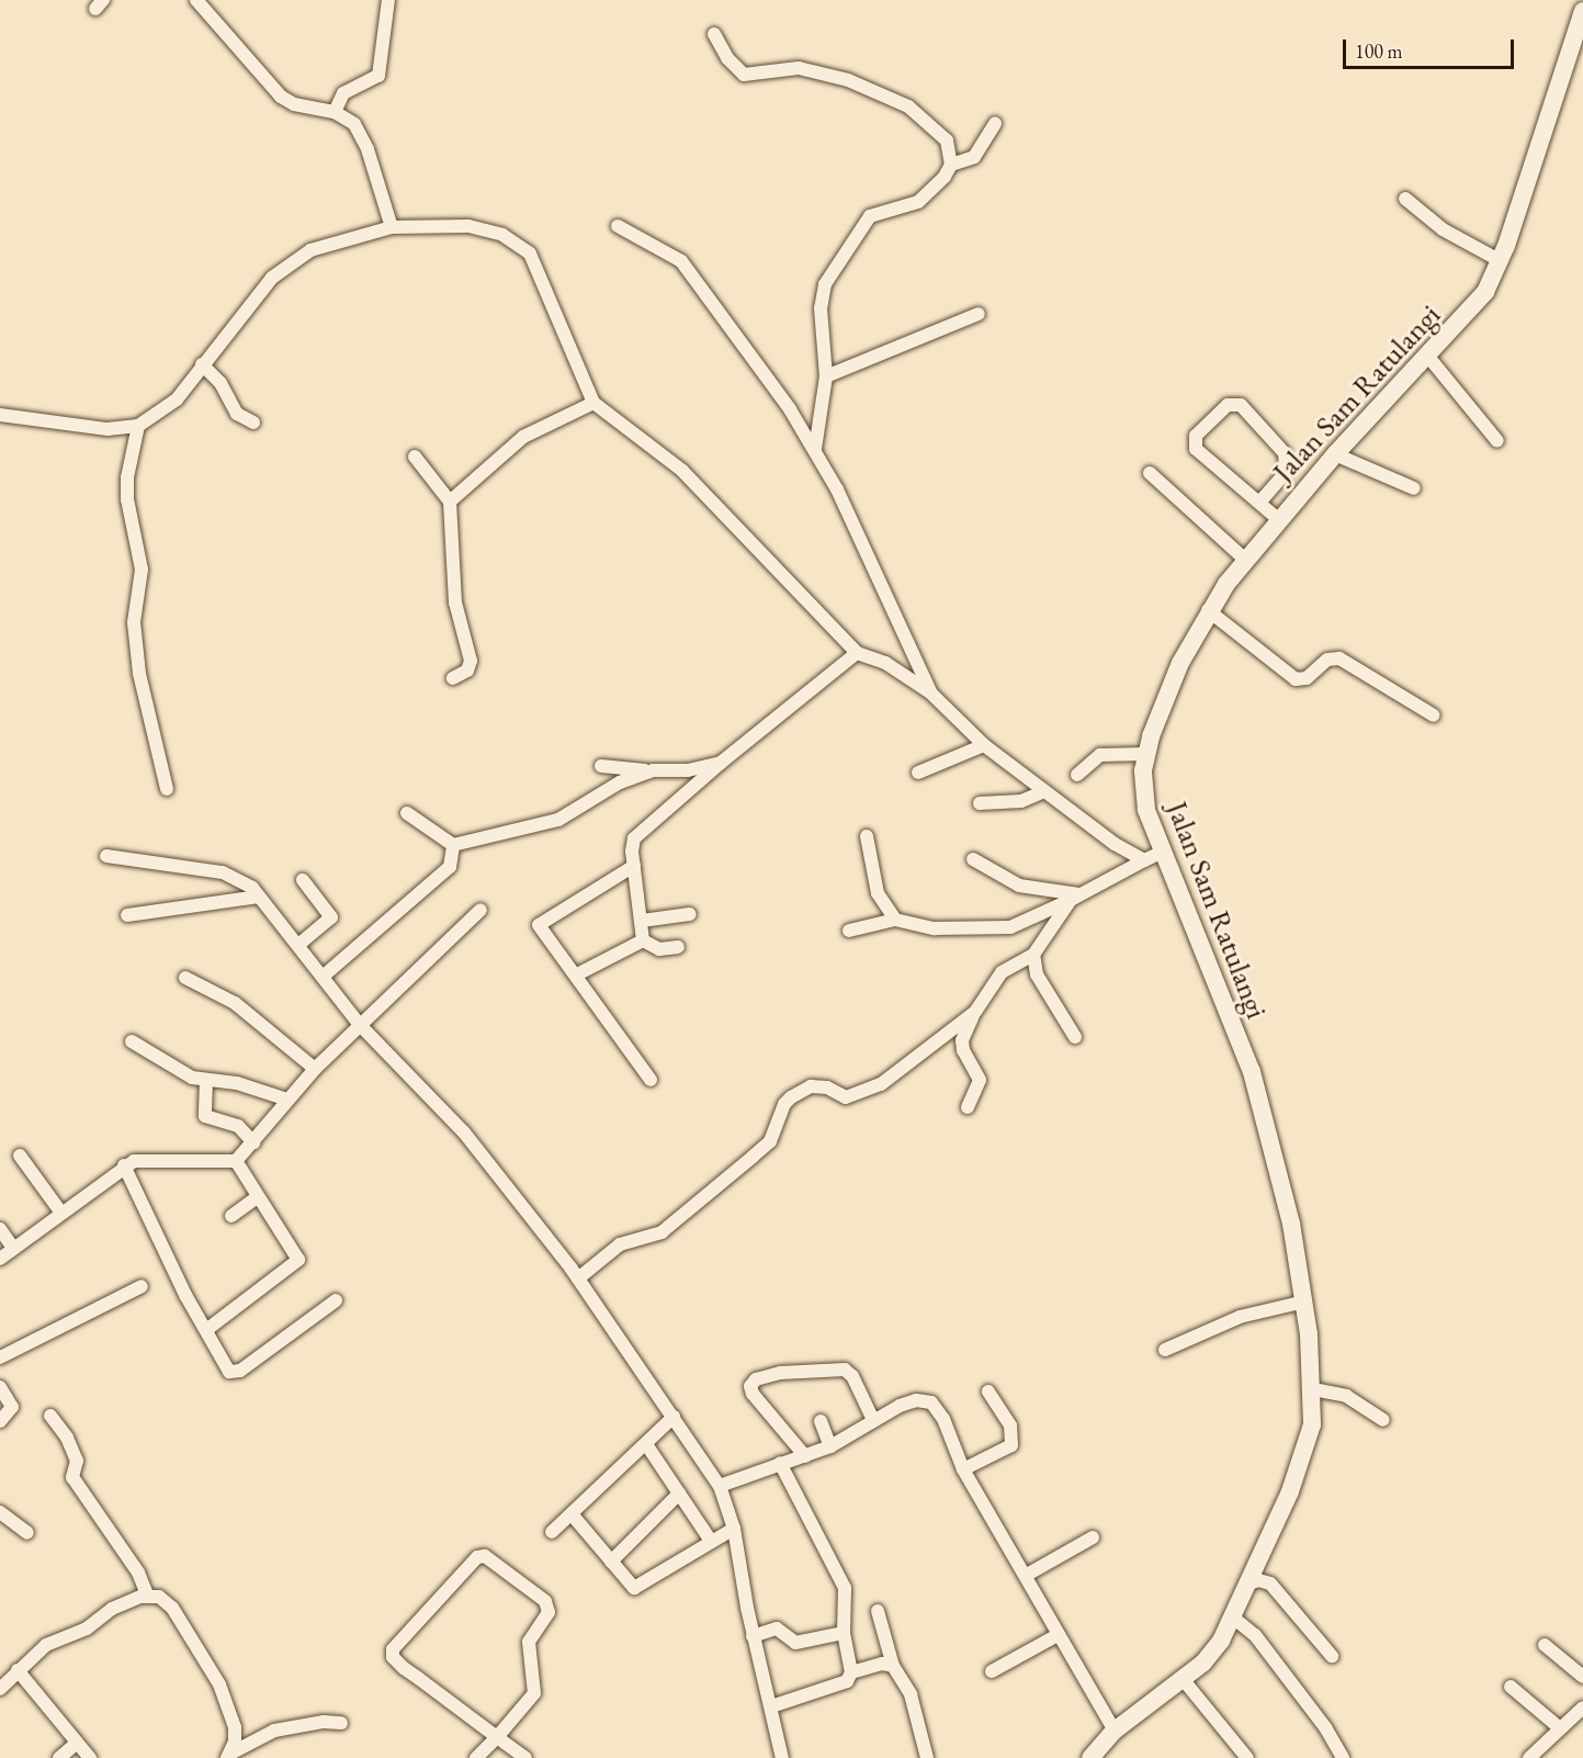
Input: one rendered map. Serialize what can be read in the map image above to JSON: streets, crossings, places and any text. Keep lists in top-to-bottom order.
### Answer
{
  "streets": {
    "street": ["Jalan Sam Ratulangi"]
  },
  "scale_bar": "100 m"
}
